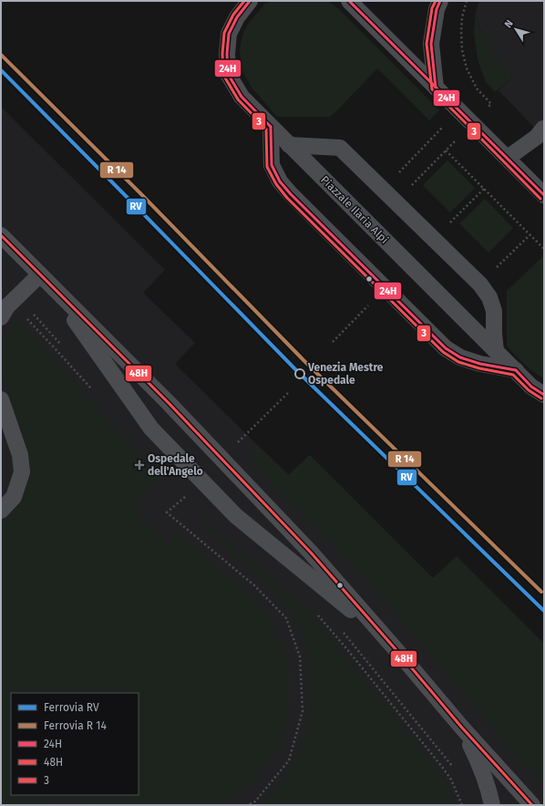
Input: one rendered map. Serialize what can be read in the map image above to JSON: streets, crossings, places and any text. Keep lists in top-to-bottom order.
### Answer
{
  "streets": {
    "lane": ["Piazzale Ilaria Alpi"]
  },
  "places": {
    "other": ["Venezia Mestre Ospedale"],
    "health": ["Ospedale dell'Angelo"]
  },
  "lines": [
    "transit line 24H",
    "transit line 3",
    "rail line RV",
    "transit line 48H"
  ],
  "legend": [
    "Ferrovia RV",
    "Ferrovia R 14",
    "24H",
    "48H",
    "3"
  ],
  "north": "top left"
}
